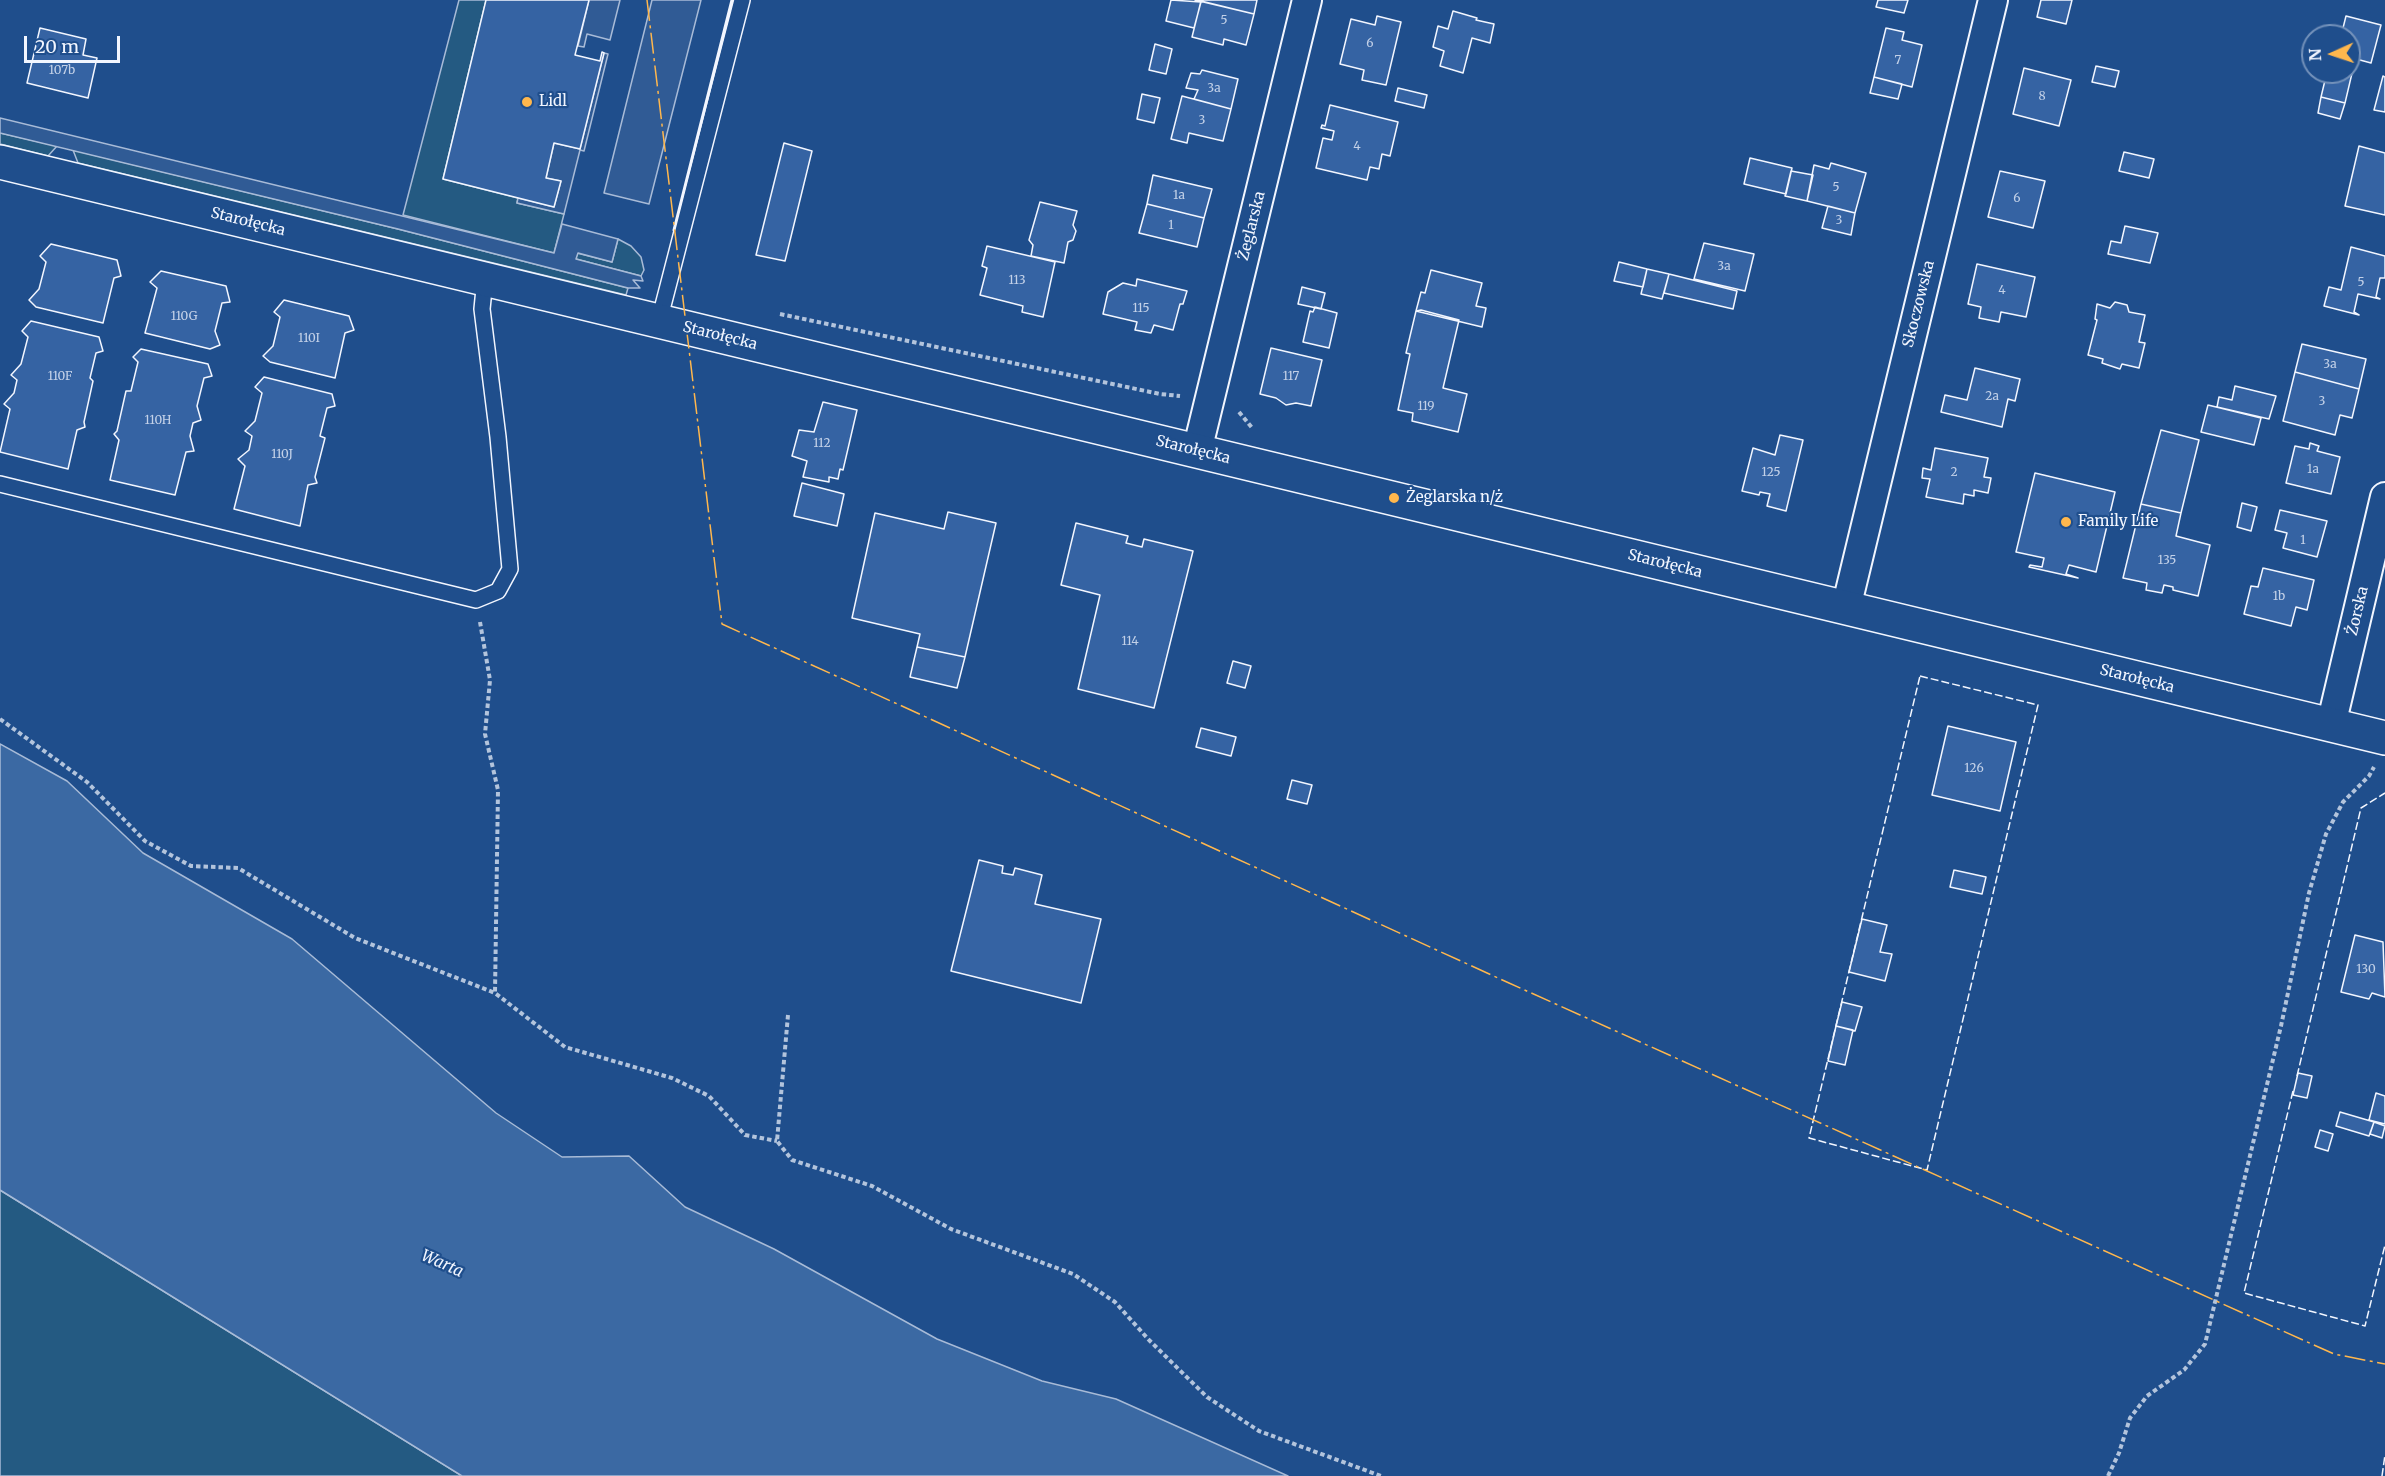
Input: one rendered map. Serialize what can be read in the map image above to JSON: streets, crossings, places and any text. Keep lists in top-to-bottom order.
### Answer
{
  "streets": {
    "street": [
      "Starołęcka",
      "Żeglarska",
      "Skoczowska",
      "Żorska"
    ]
  },
  "crossings": [
    ["Starołęcka", "Żeglarska"],
    ["Starołęcka", "Skoczowska"],
    ["Starołęcka", "Żorska"]
  ],
  "water": ["Warta"],
  "places": ["Lidl", "Żeglarska n/ż", "Family Life"],
  "house_numbers": [
    "5",
    "6",
    "7",
    "107b",
    "3a",
    "8",
    "3",
    "4",
    "5",
    "1a",
    "6",
    "3",
    "1",
    "3a",
    "113",
    "5",
    "4",
    "115",
    "110G",
    "110I",
    "3a",
    "110F",
    "117",
    "2a",
    "3",
    "119",
    "110H",
    "112",
    "110J",
    "1a",
    "125",
    "2",
    "1",
    "135",
    "1b",
    "114",
    "126",
    "130"
  ],
  "scale_bar": "20 m",
  "north": "left"
}
